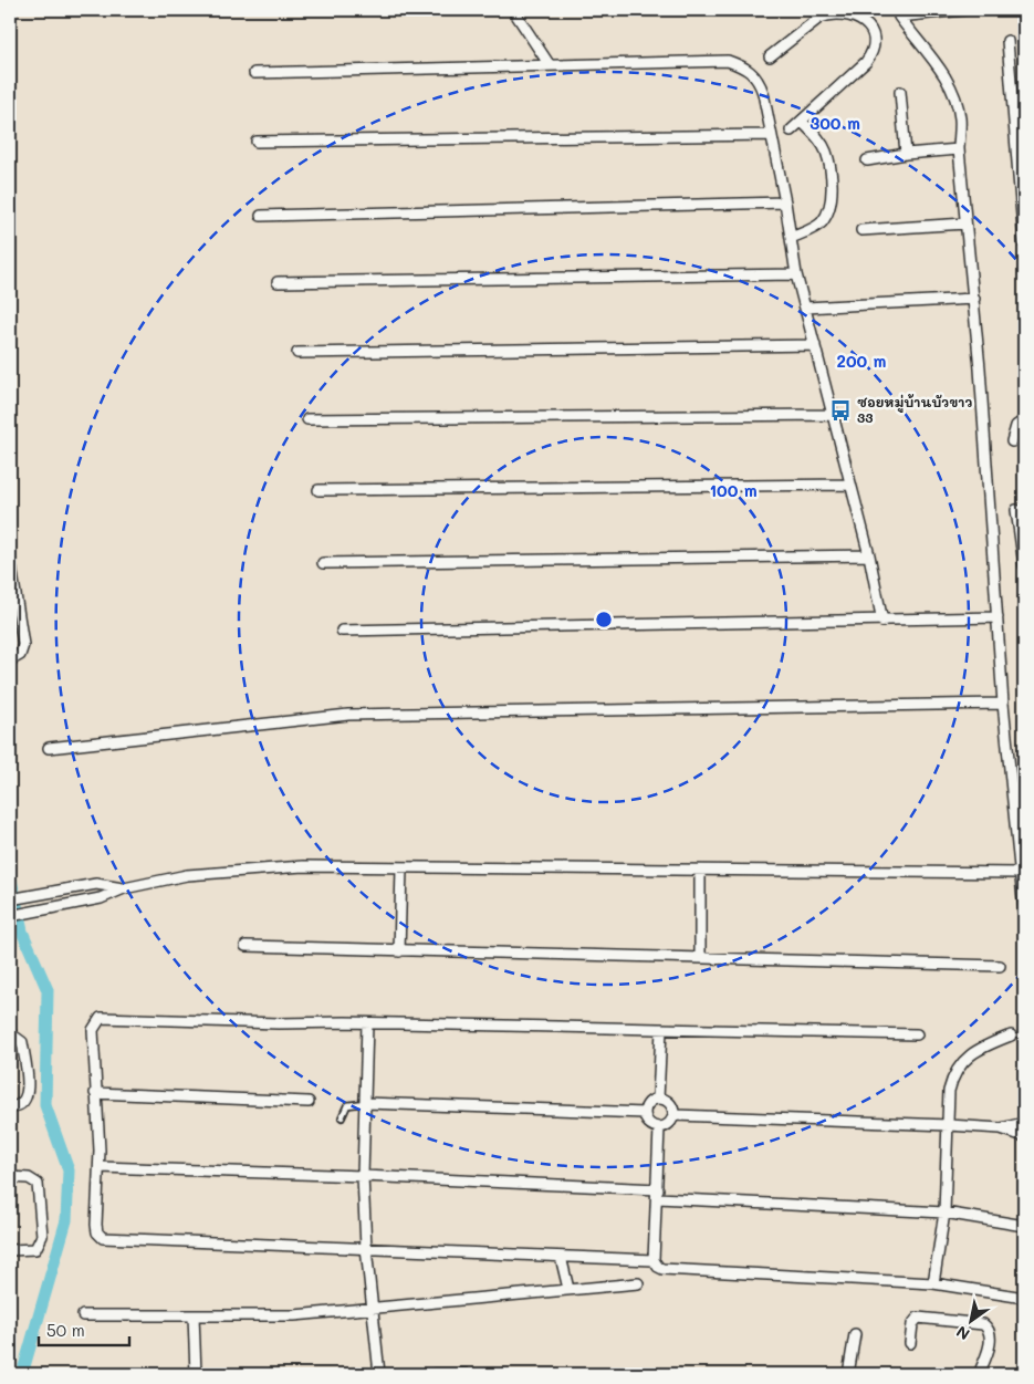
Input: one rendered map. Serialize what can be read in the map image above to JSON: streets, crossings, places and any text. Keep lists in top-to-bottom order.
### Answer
{
  "places": {
    "bus stop": ["ซอยหมู่บ้านบัวขาว 33"]
  },
  "scale_bar": "50 m",
  "north": "bottom left",
  "rings": ["300 m", "200 m", "100 m"]
}
